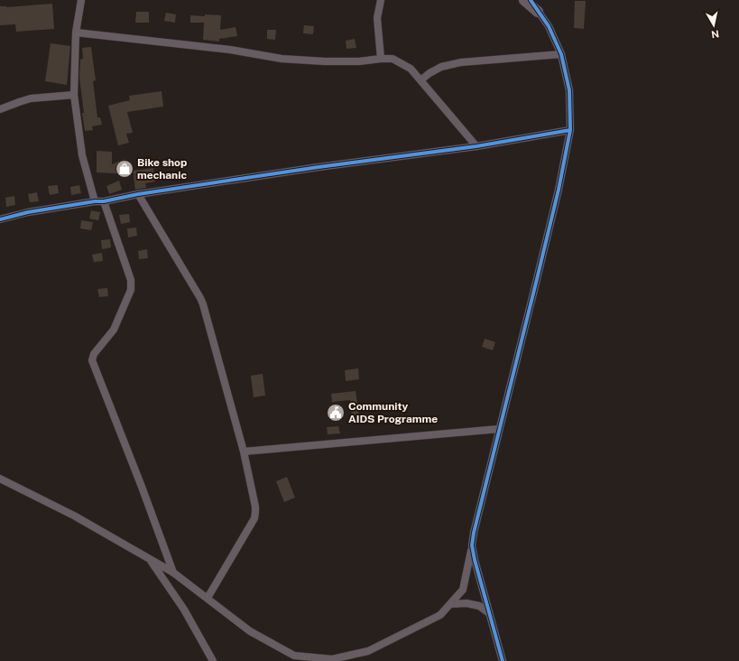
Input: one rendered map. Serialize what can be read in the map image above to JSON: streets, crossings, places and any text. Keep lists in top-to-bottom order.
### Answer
{
  "places": {
    "shop": ["Bike shop mechanic"],
    "public building": ["Community AIDS Programme"]
  },
  "north": "bottom"
}
